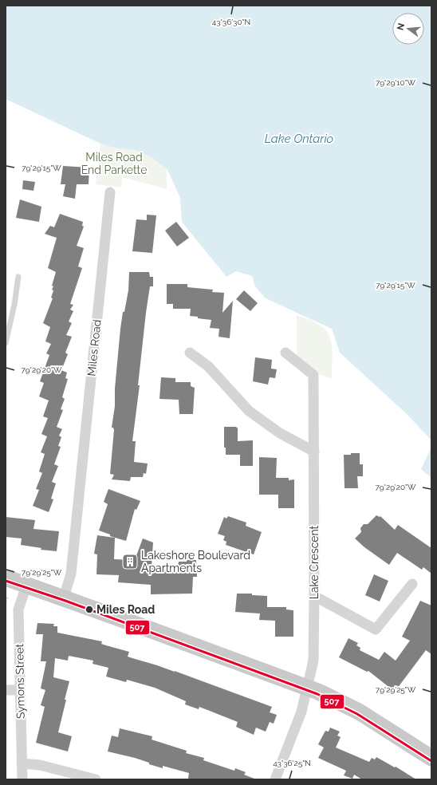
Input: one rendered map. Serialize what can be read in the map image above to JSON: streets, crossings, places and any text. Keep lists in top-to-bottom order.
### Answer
{
  "streets": {
    "street": ["Miles Road", "Lake Crescent", "Symons Street"]
  },
  "water": ["Lake Ontario"],
  "parks": ["Miles Road End Parkette"],
  "places": {
    "building": ["Lakeshore Boulevard Apartments"],
    "other": ["Miles Road"]
  },
  "lines": ["transit line 507"],
  "north": "left",
  "coordinates": [
    "43°36'30\"N",
    "79°29'10\"W",
    "79°29'15\"W",
    "79°29'20\"W",
    "79°29'25\"W",
    "43°36'25\"N"
  ]
}
